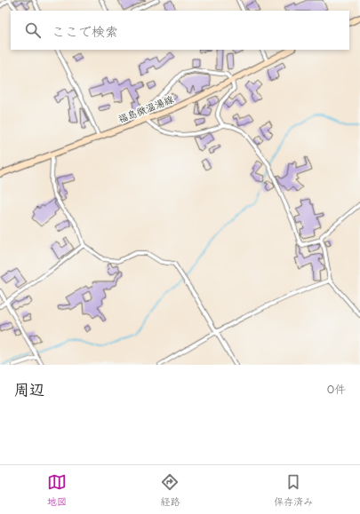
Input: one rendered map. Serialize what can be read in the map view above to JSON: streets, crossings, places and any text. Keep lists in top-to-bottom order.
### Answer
{
  "streets": {
    "main road": ["福島微温湯線"]
  },
  "page": {
    "search": "ここで検索",
    "heading": ["周辺", "0件"],
    "nav": ["地図", "経路", "保存済み"]
  }
}
